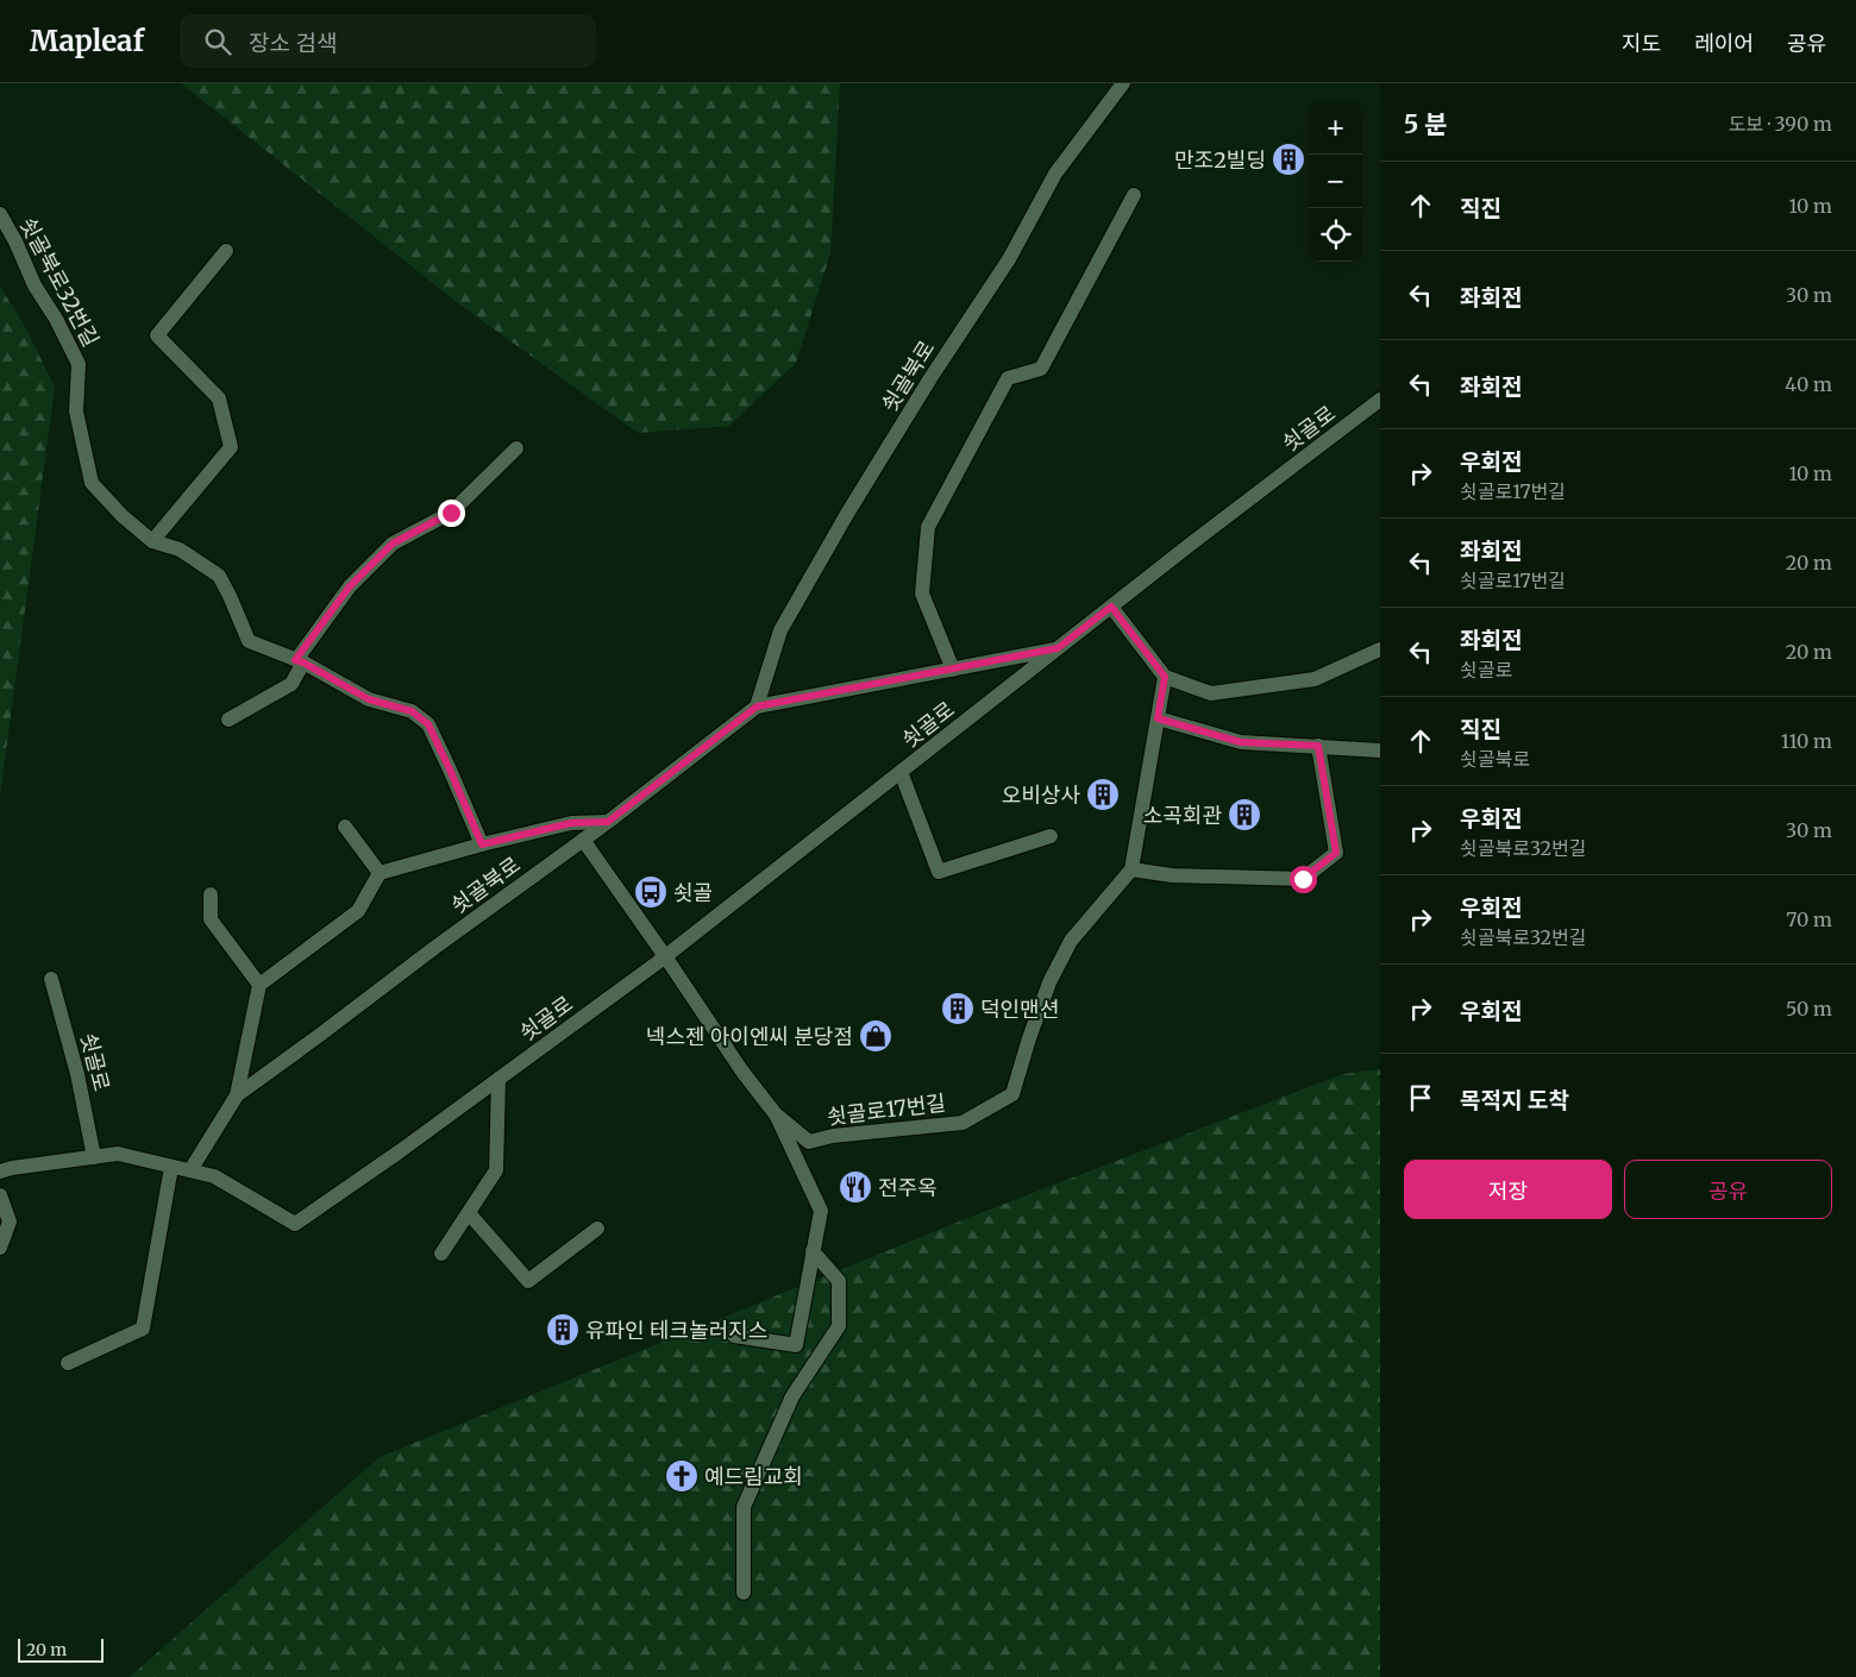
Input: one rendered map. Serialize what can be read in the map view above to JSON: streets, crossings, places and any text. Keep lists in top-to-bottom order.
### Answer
{
  "streets": {
    "street": [
      "쇳골북로32번길",
      "쇳골북로",
      "쇳골로",
      "쇳골로17번길"
    ]
  },
  "crossings": [
    ["쇳골북로", "쇳골로"],
    ["쇳골북로", "쇳골로17번길"],
    ["쇳골로", "쇳골로17번길"]
  ],
  "places": {
    "building": [
      "만조2빌딩",
      "오비상사",
      "소곡회관",
      "덕인맨션",
      "유파인 테크놀러지스"
    ],
    "bus stop": ["쇳골"],
    "shop": ["넥스젠 아이엔씨 분당점"],
    "restaurant": ["전주옥"],
    "church": ["예드림교회"]
  },
  "scale_bar": "20 m",
  "page": {
    "header": "Mapleaf",
    "search": "장소 검색",
    "nav": ["지도", "레이어", "공유"],
    "heading": ["5 분", "도보 · 390 m"],
    "map_buttons": ["+", "−"],
    "list": [
      ["직진", "10 m"],
      ["좌회전", "30 m"],
      ["좌회전", "40 m"],
      ["우회전", "쇳골로17번길", "10 m"],
      ["좌회전", "쇳골로17번길", "20 m"],
      ["좌회전", "쇳골로", "20 m"],
      ["직진", "쇳골북로", "110 m"],
      ["우회전", "쇳골북로32번길", "30 m"],
      ["우회전", "쇳골북로32번길", "70 m"],
      ["우회전", "50 m"],
      "목적지 도착"
    ],
    "buttons": ["저장", "공유"],
    "scale": "20 m"
  }
}
